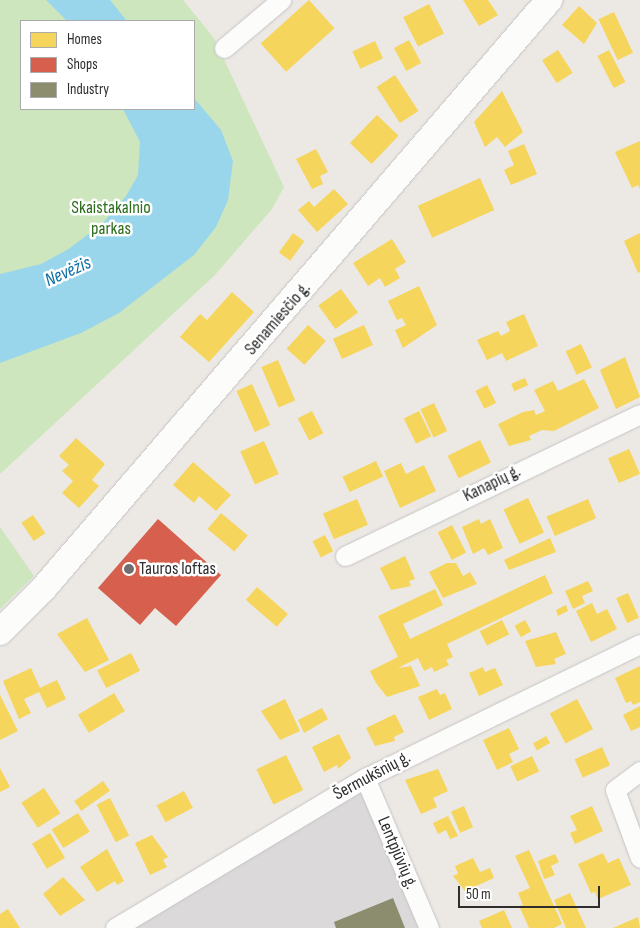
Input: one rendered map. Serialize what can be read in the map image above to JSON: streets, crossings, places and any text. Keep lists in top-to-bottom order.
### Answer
{
  "streets": {
    "main road": ["Senamiesčio g."],
    "street": ["Kanapių g.", "Šermukšnių g.", "Lentpjūvių g."]
  },
  "crossings": [
    ["Šermukšnių g.", "Lentpjūvių g."]
  ],
  "water": ["Nevėžis"],
  "parks": ["Skaistakalnio parkas"],
  "places": ["Tauros loftas"],
  "legend": ["Homes", "Shops", "Industry"],
  "scale_bar": "50 m"
}
